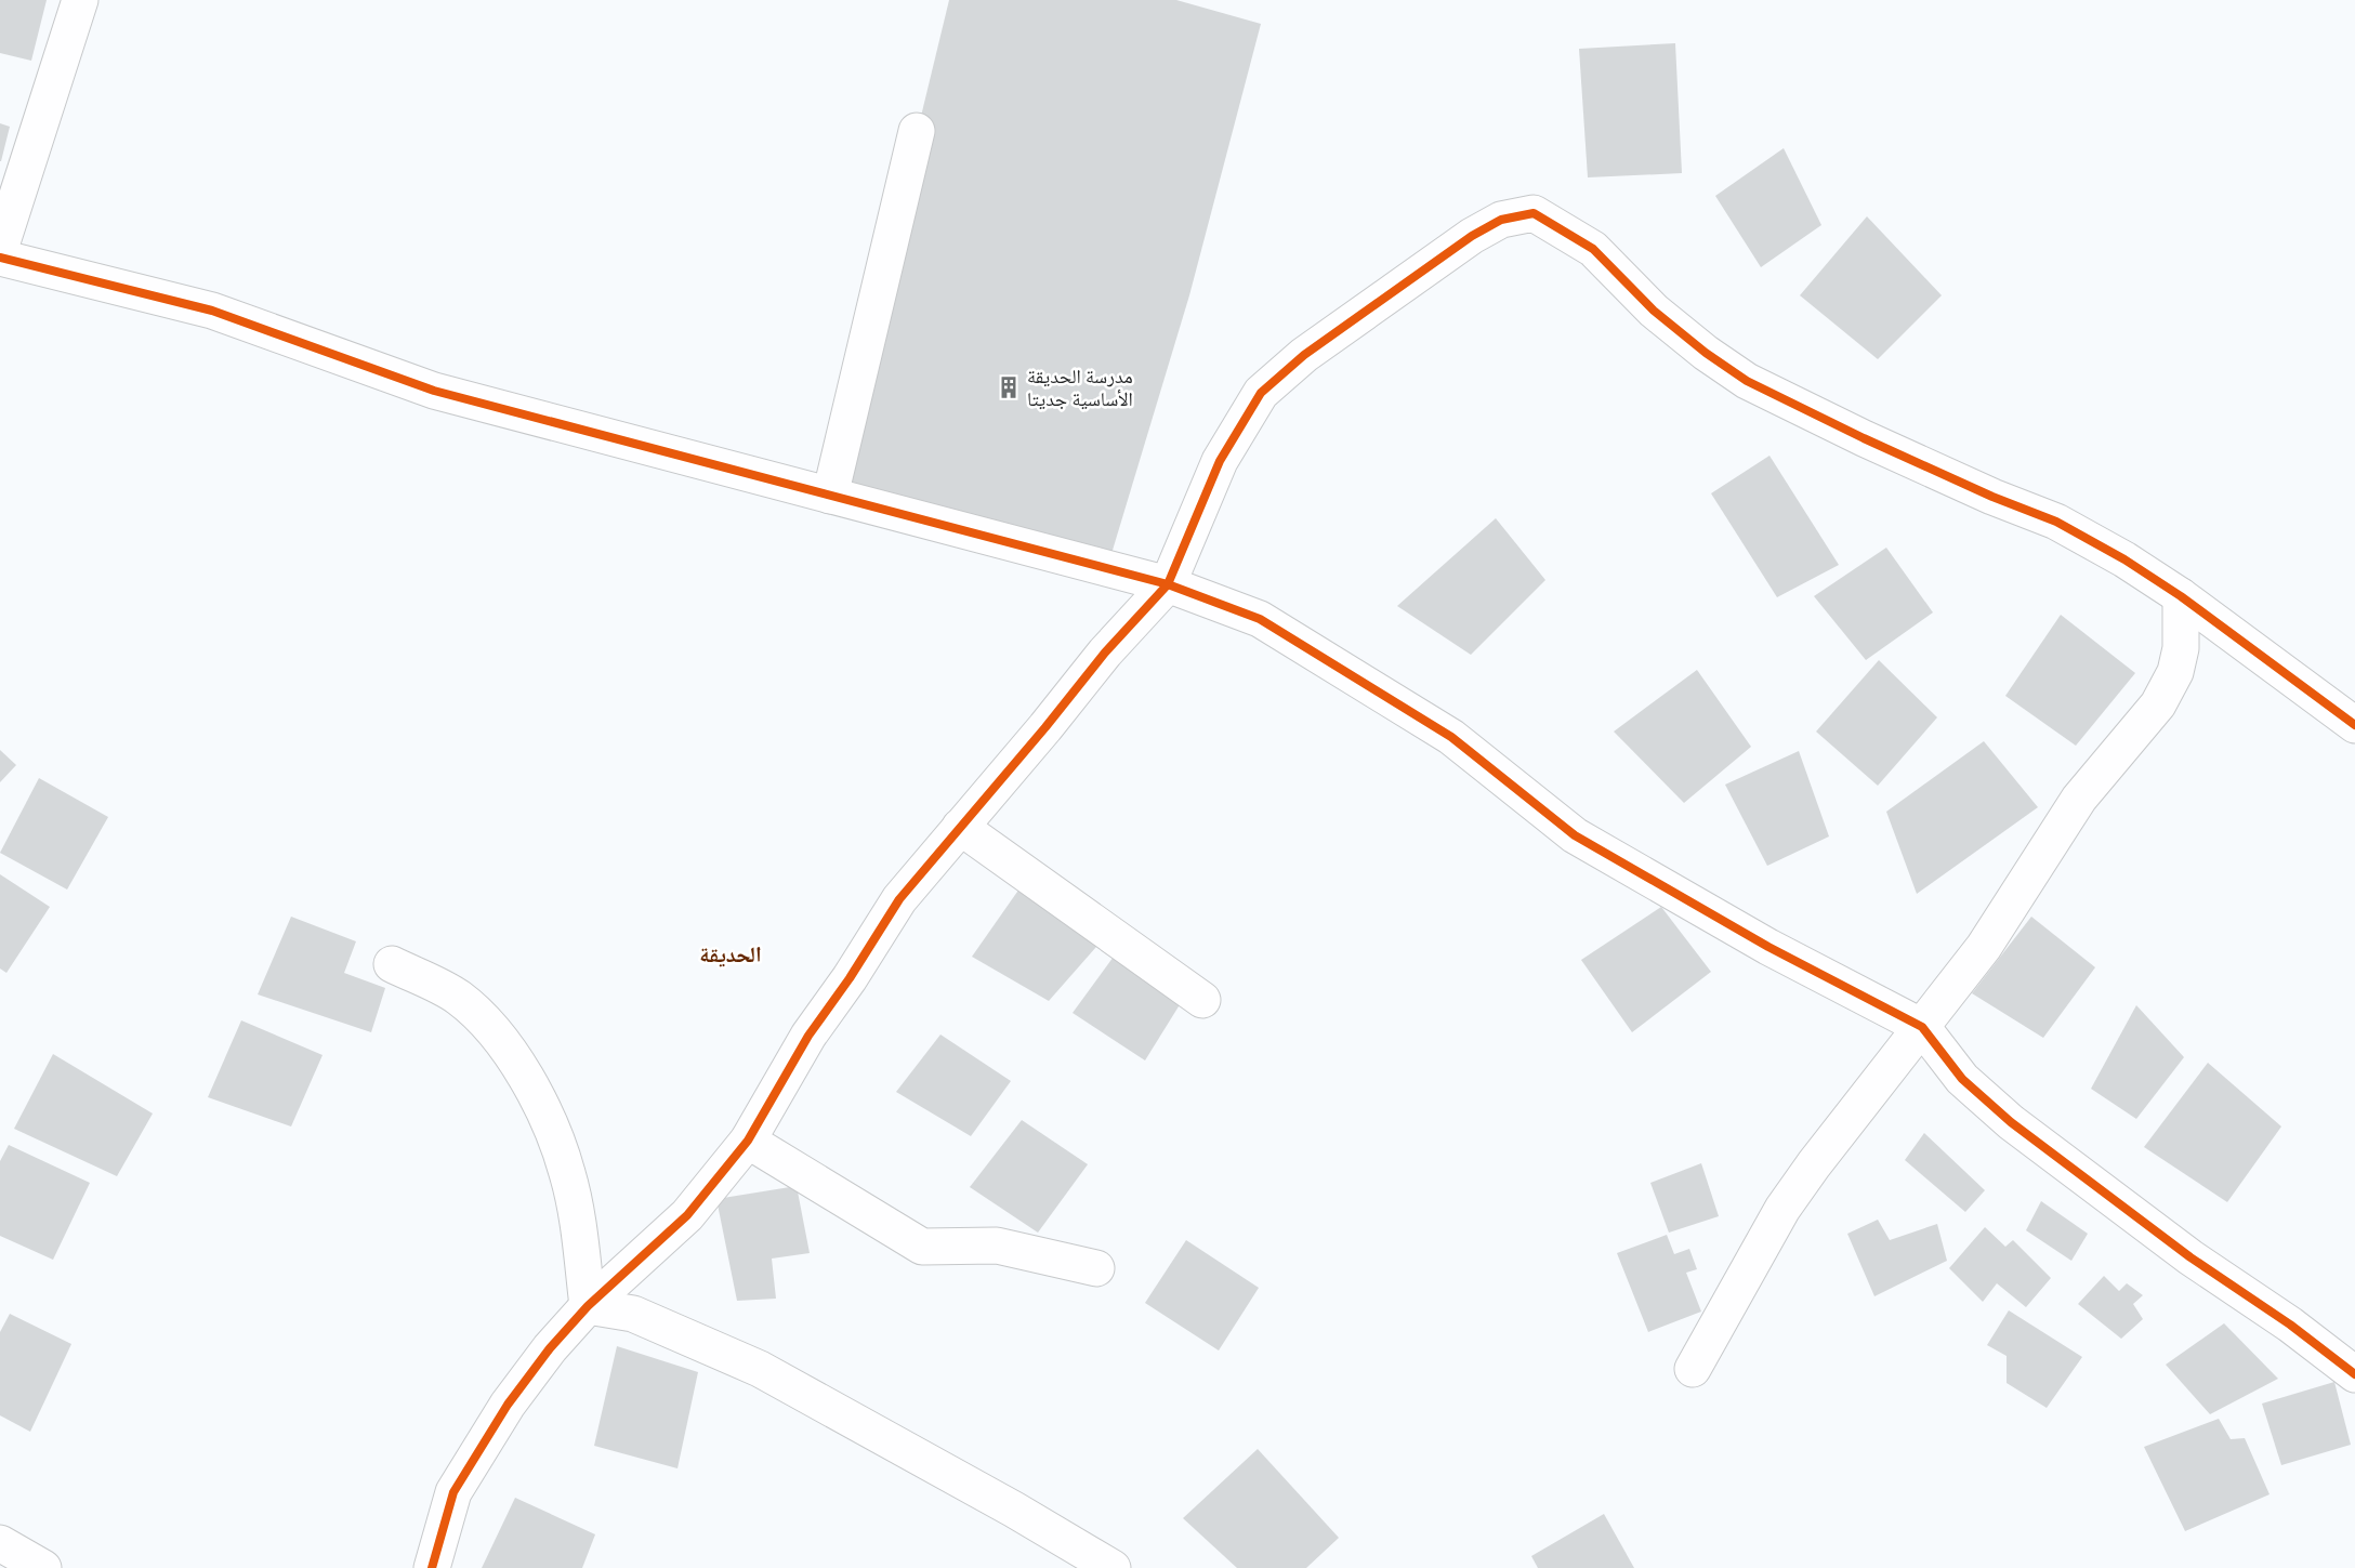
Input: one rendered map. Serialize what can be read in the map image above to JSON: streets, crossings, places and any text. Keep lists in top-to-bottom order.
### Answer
{
  "districts": ["الحديقة"],
  "places": {
    "building": ["مدرسة الحديقة الأساسية جديتا"]
  }
}
